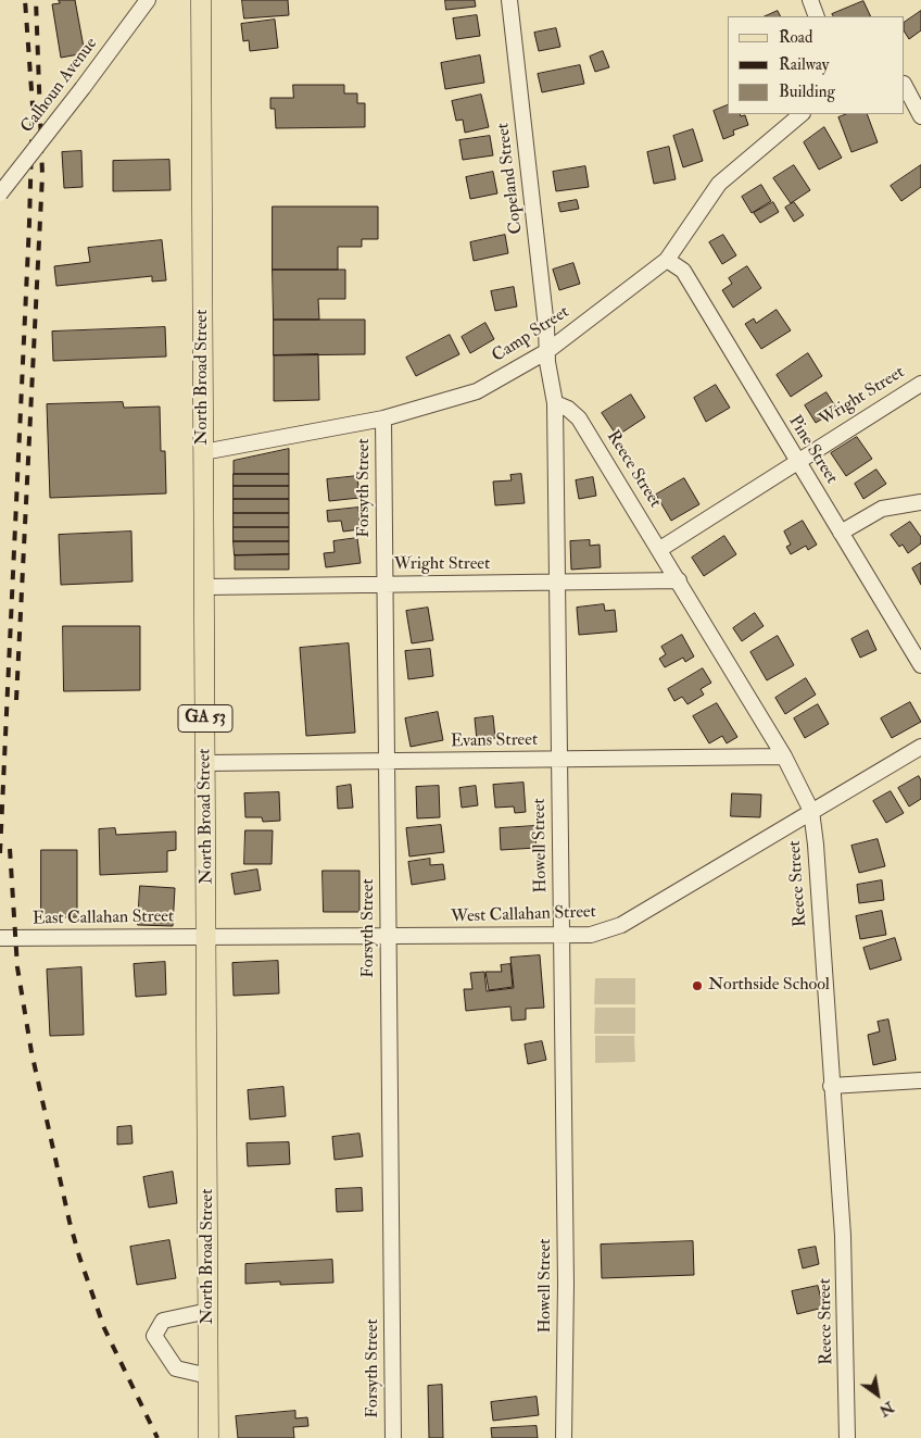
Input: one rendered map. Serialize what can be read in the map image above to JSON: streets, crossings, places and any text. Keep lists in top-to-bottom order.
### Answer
{
  "streets": {
    "main road": ["North Broad Street", "GA 53"],
    "street": [
      "Calhoun Avenue",
      "Copeland Street",
      "Camp Street",
      "Wright Street",
      "Pine Street",
      "Reece Street",
      "Forsyth Street",
      "Evans Street",
      "Howell Street",
      "West Callahan Street",
      "East Callahan Street"
    ]
  },
  "crossings": [
    ["Copeland Street", "Camp Street"],
    ["Copeland Street", "Howell Street"],
    ["Camp Street", "North Broad Street"],
    ["Camp Street", "Pine Street"],
    ["Camp Street", "Forsyth Street"],
    ["Camp Street", "Howell Street"],
    ["North Broad Street", "Wright Street"],
    ["North Broad Street", "Evans Street"],
    ["North Broad Street", "West Callahan Street"],
    ["North Broad Street", "East Callahan Street"],
    ["Wright Street", "Pine Street"],
    ["Wright Street", "Reece Street"],
    ["Wright Street", "Forsyth Street"],
    ["Wright Street", "Howell Street"],
    ["Reece Street", "Evans Street"],
    ["Reece Street", "Howell Street"],
    ["Reece Street", "West Callahan Street"],
    ["Forsyth Street", "Evans Street"],
    ["Forsyth Street", "West Callahan Street"],
    ["Evans Street", "Howell Street"],
    ["Howell Street", "West Callahan Street"],
    ["West Callahan Street", "East Callahan Street"]
  ],
  "places": ["Northside School"],
  "legend": ["Road", "Railway", "Building"],
  "north": "bottom right"
}
